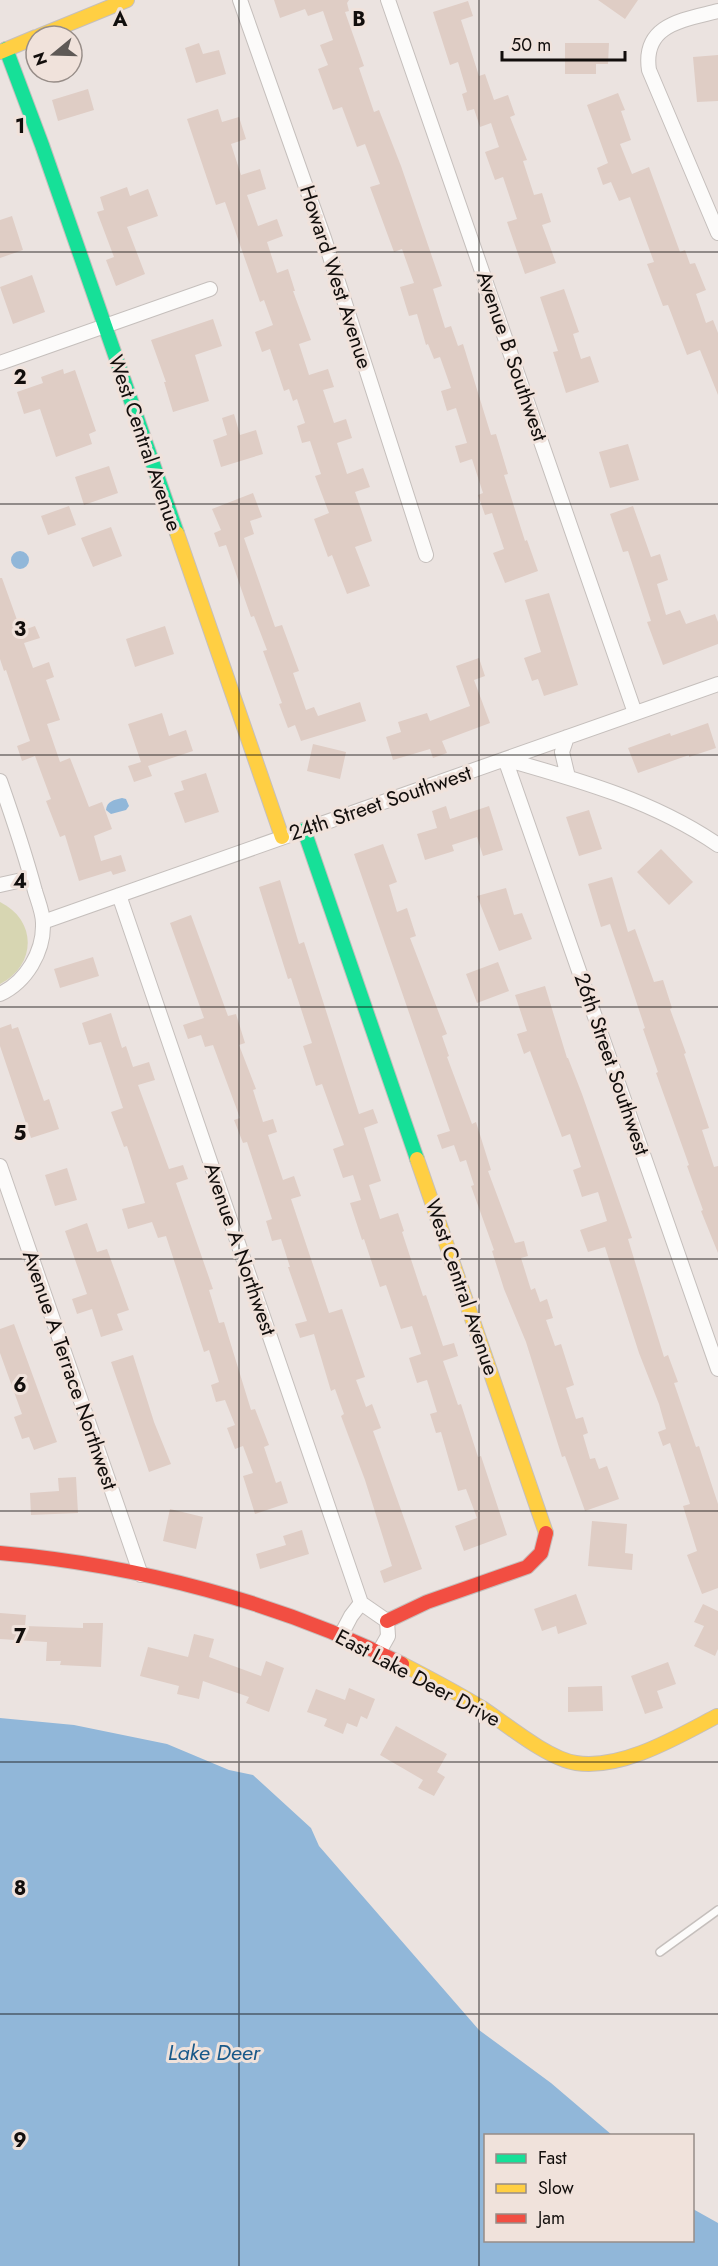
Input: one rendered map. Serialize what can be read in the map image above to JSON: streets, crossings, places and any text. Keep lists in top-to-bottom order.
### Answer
{
  "streets": {
    "street": [
      "Howard West Avenue",
      "Avenue B Southwest",
      "West Central Avenue",
      "24th Street Southwest",
      "26th Street Southwest",
      "Avenue A Northwest",
      "Avenue A Terrace Northwest",
      "East Lake Deer Drive"
    ]
  },
  "crossings": [
    ["Avenue B Southwest", "24th Street Southwest"],
    ["West Central Avenue", "24th Street Southwest"],
    ["24th Street Southwest", "26th Street Southwest"],
    ["24th Street Southwest", "Avenue A Northwest"],
    ["Avenue A Terrace Northwest", "East Lake Deer Drive"]
  ],
  "water": ["Lake Deer"],
  "legend": ["Fast", "Slow", "Jam"],
  "scale_bar": "50 m",
  "north": "left",
  "grid": {
    "columns": ["A", "B"],
    "rows": [
      "1",
      "2",
      "3",
      "4",
      "5",
      "6",
      "7",
      "8",
      "9"
    ]
  }
}
